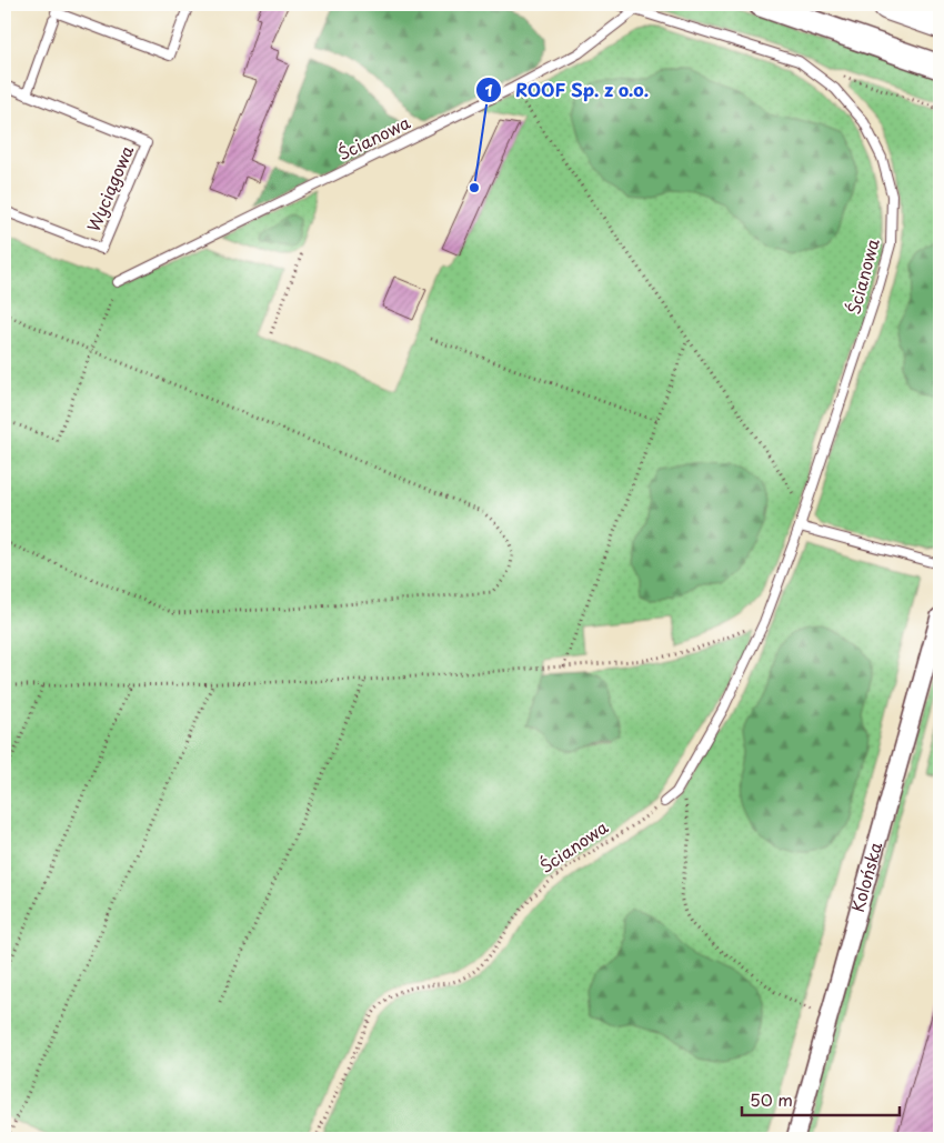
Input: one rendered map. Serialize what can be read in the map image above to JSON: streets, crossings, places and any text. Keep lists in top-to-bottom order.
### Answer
{
  "streets": {
    "street": ["Kolońska"],
    "lane": ["Ścianowa", "Wyciągowa"]
  },
  "places": ["ROOF Sp. z o.o."],
  "scale_bar": "50 m"
}
